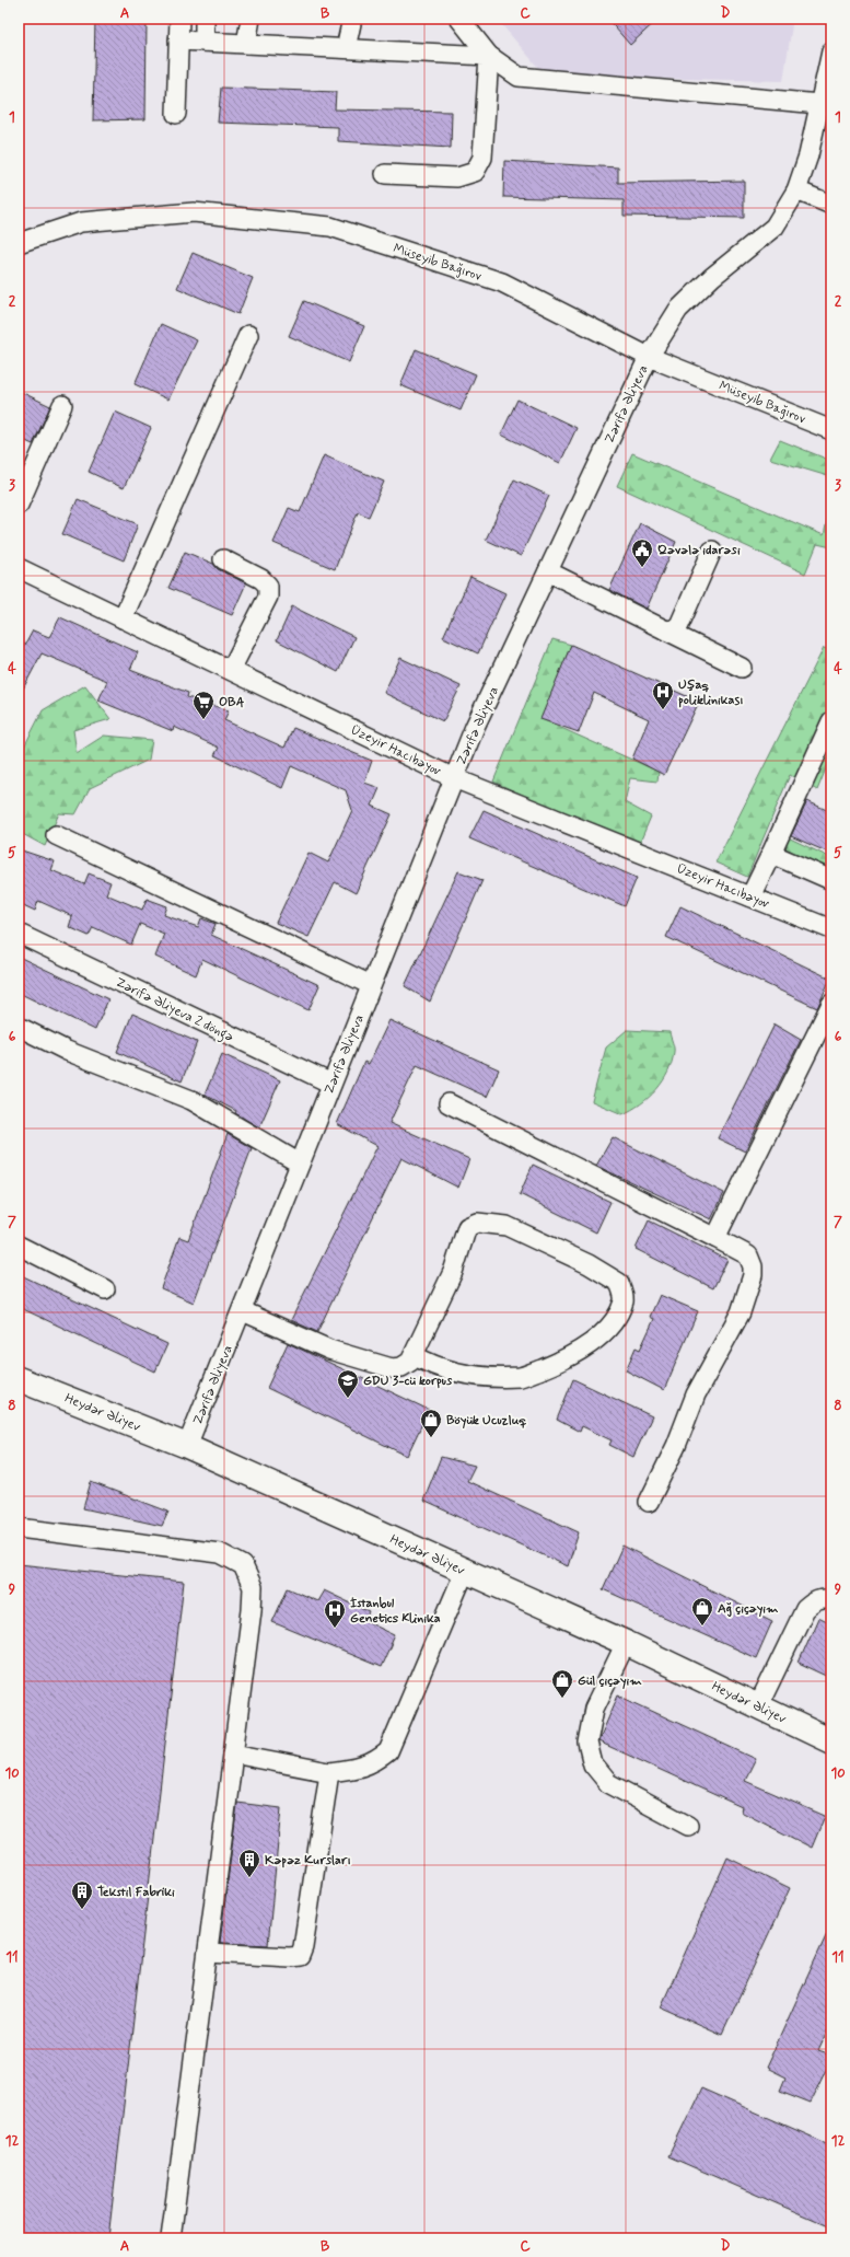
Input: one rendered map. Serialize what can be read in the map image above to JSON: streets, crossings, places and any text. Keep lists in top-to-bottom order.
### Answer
{
  "streets": {
    "main road": ["Heydər Əliyev"],
    "street": [
      "Müseyib Bağırov",
      "Zərifə Əliyeva",
      "Üzeyir Hacıbəyov",
      "Zərifə Əliyeva 2 döngə"
    ]
  },
  "crossings": [
    ["Müseyib Bağırov", "Zərifə Əliyeva"],
    ["Zərifə Əliyeva", "Üzeyir Hacıbəyov"],
    ["Zərifə Əliyeva", "Zərifə Əliyeva 2 döngə"],
    ["Zərifə Əliyeva", "Heydər Əliyev"]
  ],
  "places": {
    "public building": ["Qəvələ idarəsi"],
    "hospital": ["Uşaq poliklinikası", "İstanbul Genetics Klinika"],
    "supermarket": ["OBA"],
    "school or university": ["GDU 3-cü korpus"],
    "shop": ["Böyük Ucuzluq", "Ağ çiçəyim", "Gül çiçəyim"],
    "building": ["Kəpəz Kursları", "Tekstil Fabriki"]
  },
  "grid": {
    "columns": [
      "A",
      "B",
      "C",
      "D"
    ],
    "rows": [
      "1",
      "2",
      "3",
      "4",
      "5",
      "6",
      "7",
      "8",
      "9",
      "10",
      "11",
      "12"
    ]
  }
}
